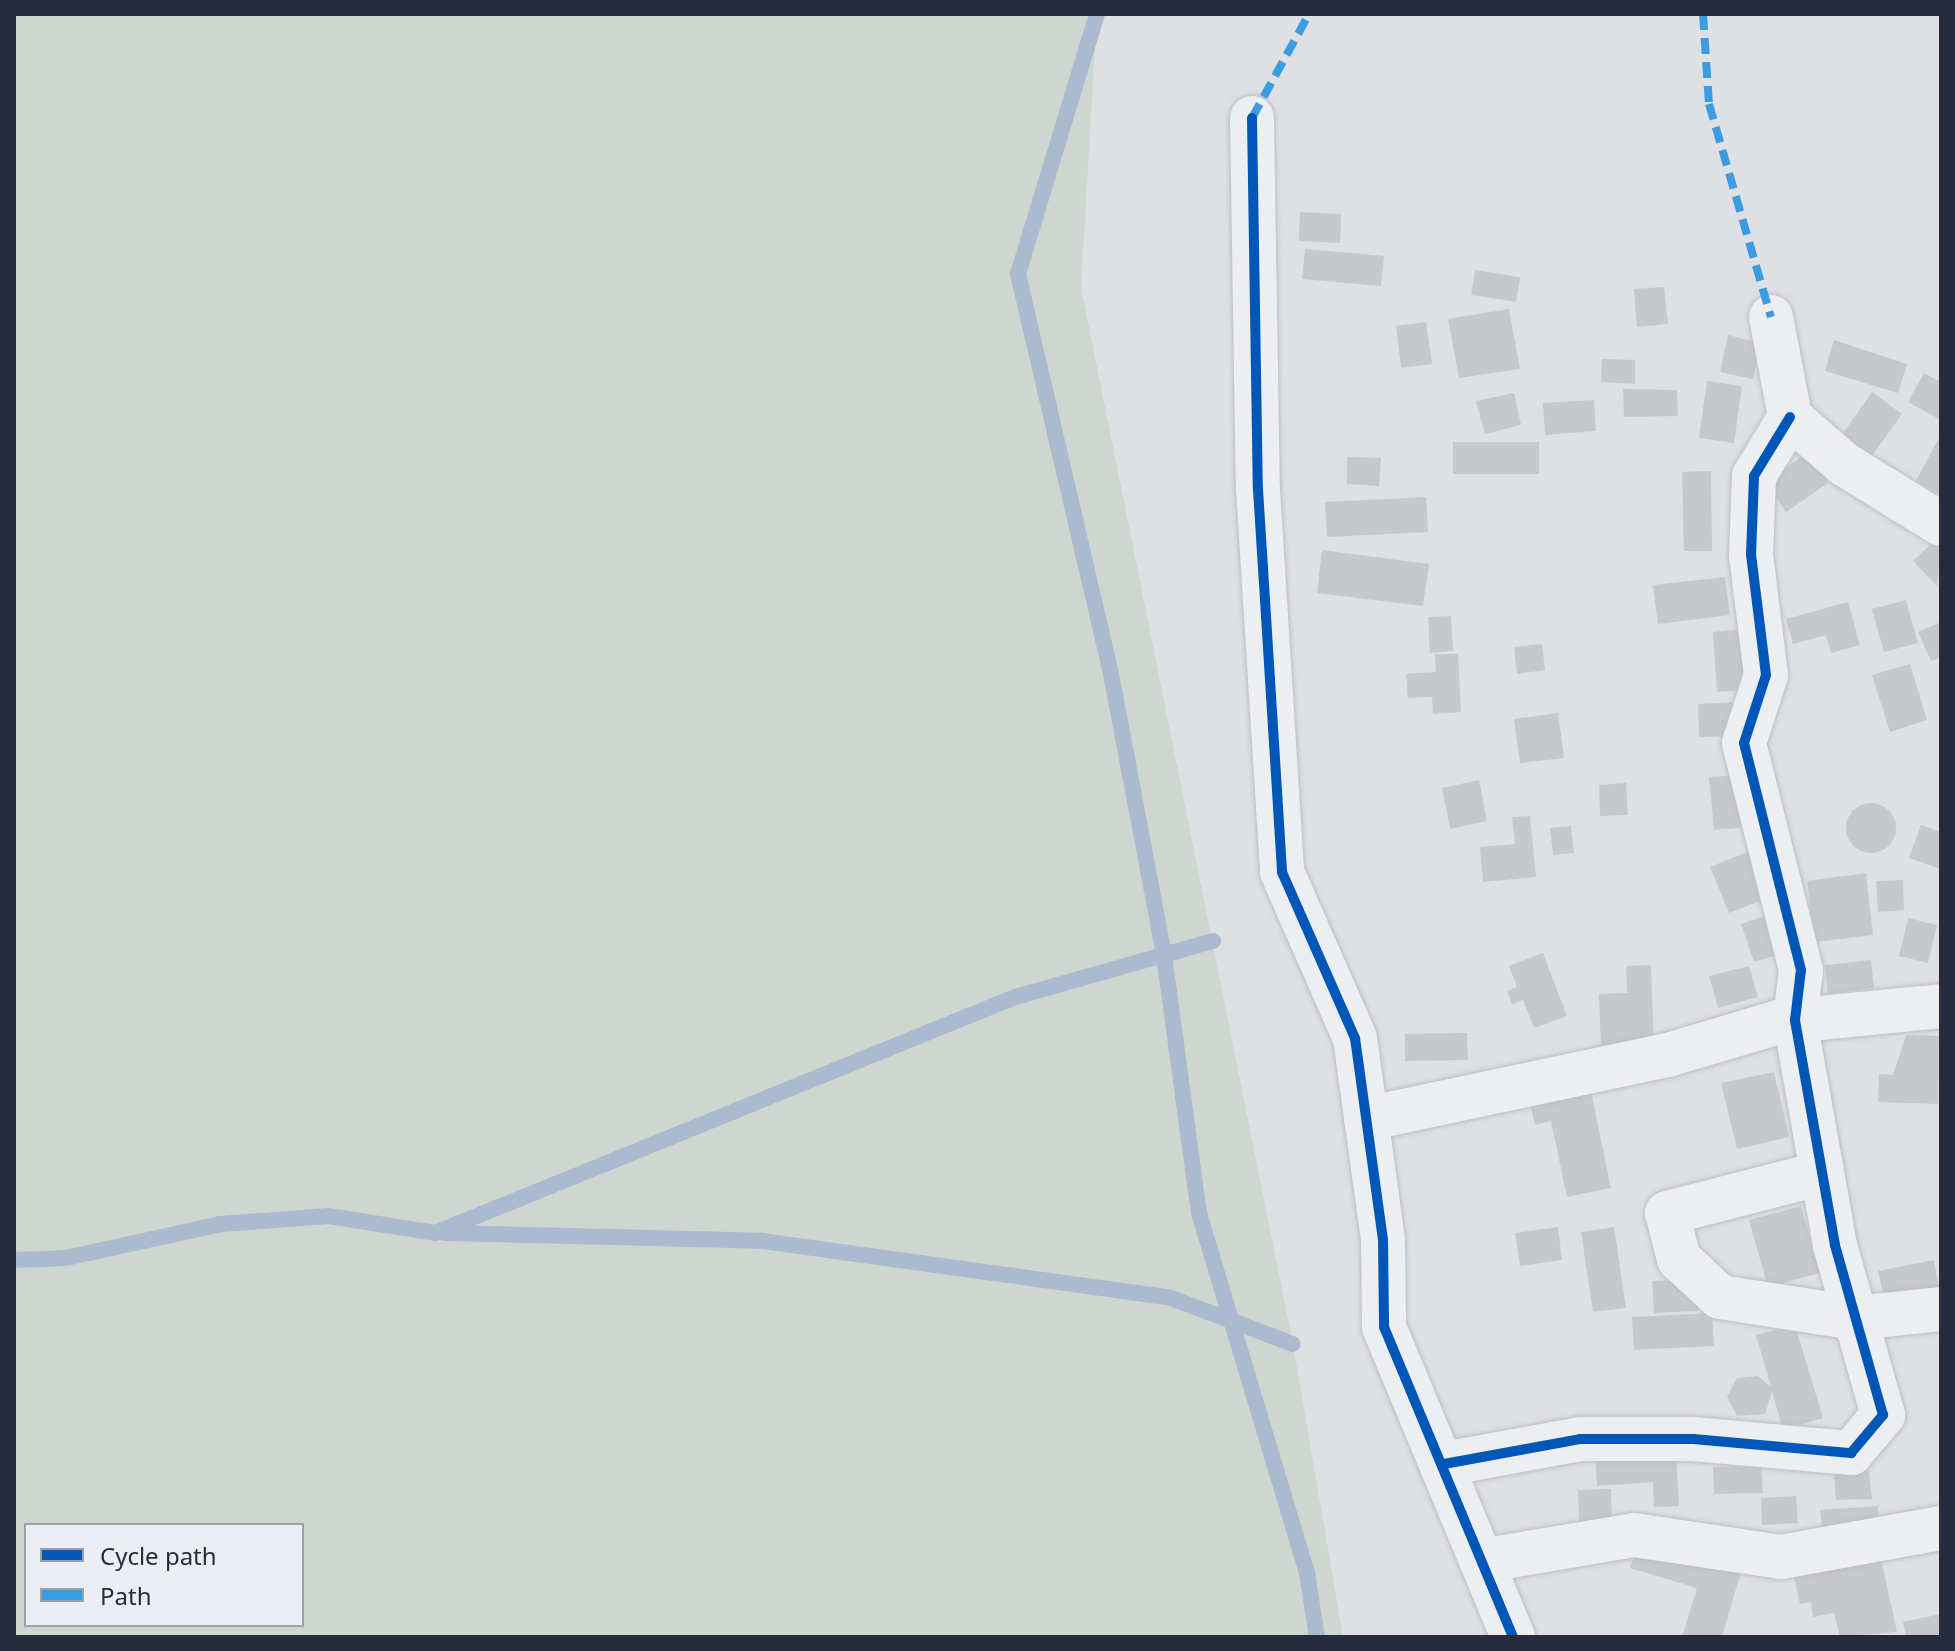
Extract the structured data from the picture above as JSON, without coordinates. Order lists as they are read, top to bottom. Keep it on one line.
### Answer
{"legend":["Cycle path","Path"]}
